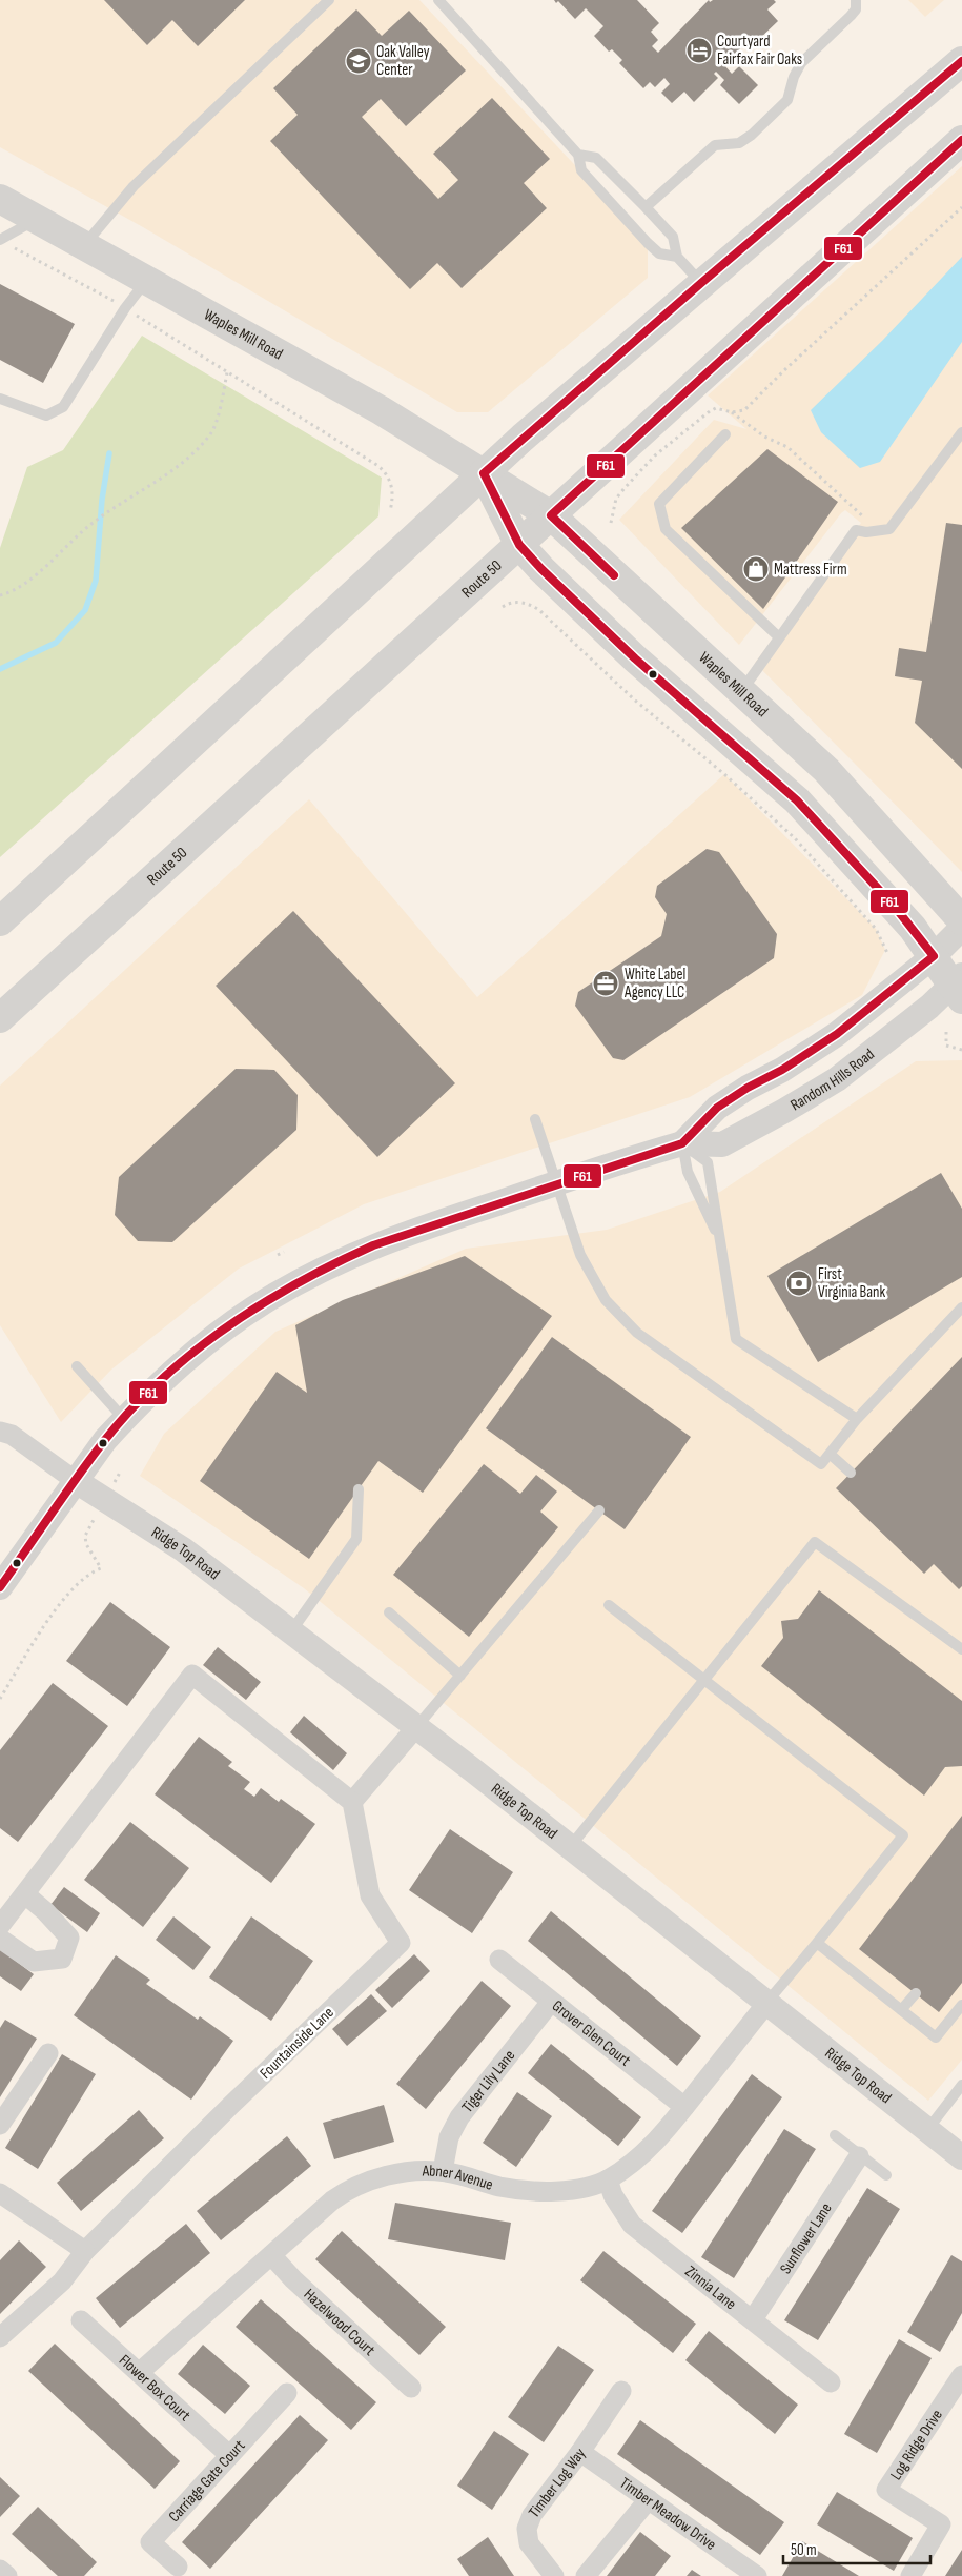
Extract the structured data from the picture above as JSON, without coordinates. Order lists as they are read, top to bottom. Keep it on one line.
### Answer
{"streets":{"main road":["Waples Mill Road","Route 50"],"street":["Random Hills Road","Ridge Top Road","Grover Glen Court","Fountainside Lane","Tiger Lily Lane","Abner Avenue","Sunflower Lane","Zinnia Lane","Hazelwood Court","Flower Box Court","Log Ridge Drive","Carriage Gate Court","Timber Log Way","Timber Meadow Drive"]},"crossings":[["Waples Mill Road","Route 50"],["Random Hills Road","Ridge Top Road"],["Ridge Top Road","Abner Avenue"],["Grover Glen Court","Tiger Lily Lane"],["Grover Glen Court","Abner Avenue"],["Tiger Lily Lane","Abner Avenue"],["Abner Avenue","Zinnia Lane"],["Abner Avenue","Hazelwood Court"],["Abner Avenue","Flower Box Court"],["Sunflower Lane","Zinnia Lane"],["Flower Box Court","Carriage Gate Court"],["Timber Log Way","Timber Meadow Drive"]],"places":{"hotel":["Courtyard Fairfax Fair Oaks"],"school or university":["Oak Valley Center"],"shop":["Mattress Firm"],"office":["White Label Agency LLC"],"bank":["First Virginia Bank"]},"lines":["transit line F61"],"scale_bar":"50 m"}
